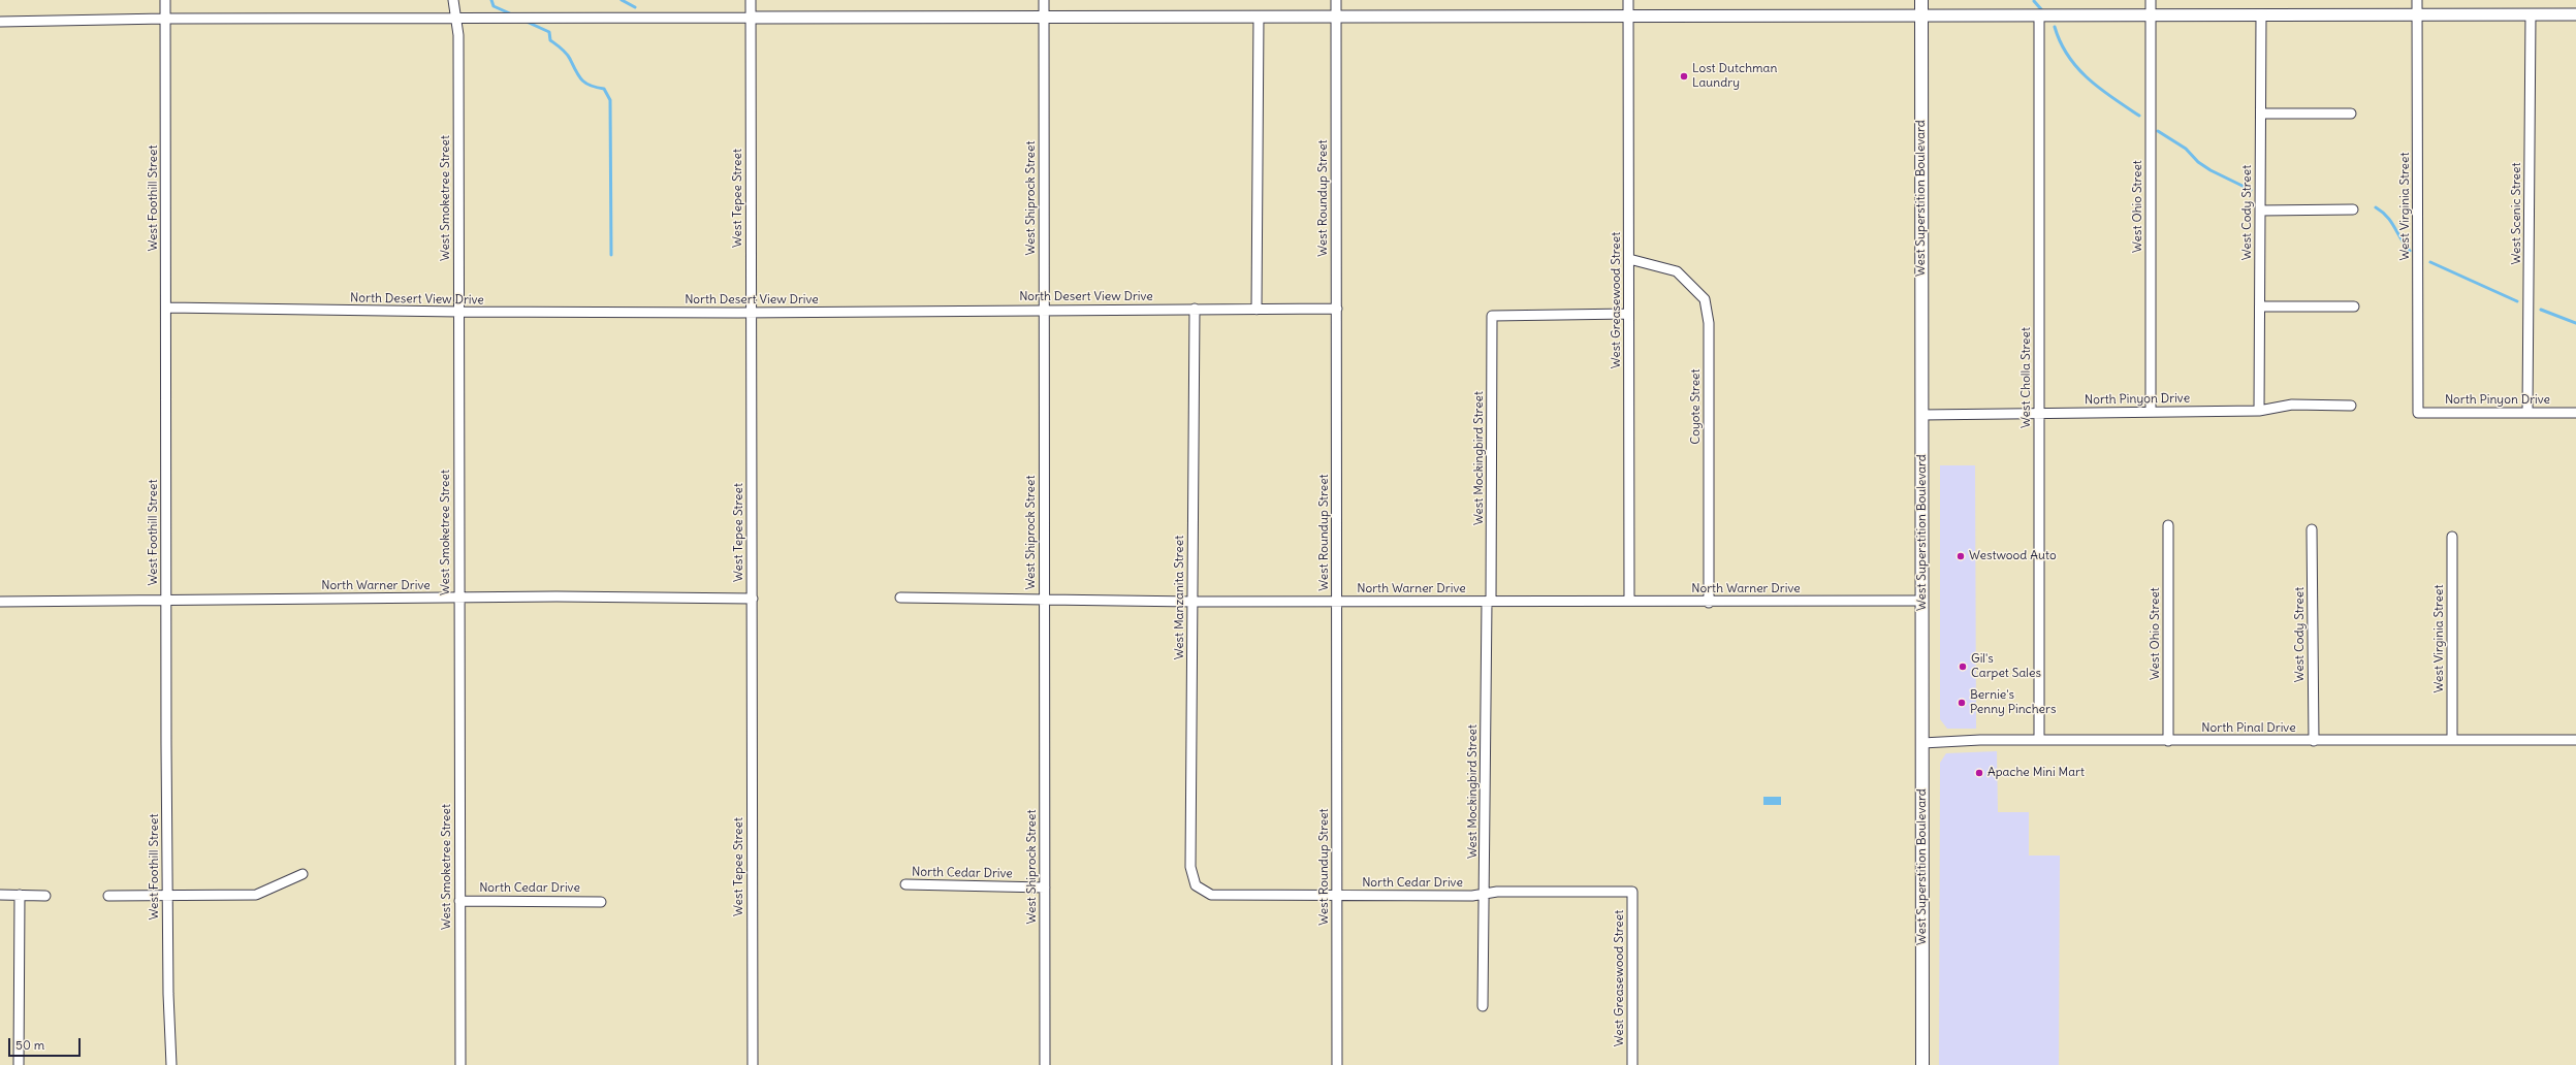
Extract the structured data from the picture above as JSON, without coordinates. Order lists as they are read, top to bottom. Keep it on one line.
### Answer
{"streets":{"main road":["West Superstition Boulevard"],"street":["West Foothill Street","West Smoketree Street","West Tepee Street","West Shiprock Street","West Roundup Street","West Ohio Street","West Virginia Street","West Cody Street","West Scenic Street","North Desert View Drive","West Greasewood Street","West Cholla Street","North Pinyon Drive","Coyote Street","West Mockingbird Street","North Warner Drive","West Manzanita Street","North Pinal Drive","North Cedar Drive"]},"crossings":[["West Foothill Street","North Desert View Drive"],["West Foothill Street","North Warner Drive"],["West Smoketree Street","North Desert View Drive"],["West Smoketree Street","North Warner Drive"],["West Smoketree Street","North Cedar Drive"],["West Tepee Street","North Desert View Drive"],["West Tepee Street","North Warner Drive"],["West Shiprock Street","North Desert View Drive"],["West Shiprock Street","North Warner Drive"],["West Shiprock Street","North Cedar Drive"],["West Roundup Street","North Desert View Drive"],["West Roundup Street","North Warner Drive"],["West Roundup Street","North Cedar Drive"],["West Superstition Boulevard","North Pinyon Drive"],["West Superstition Boulevard","North Warner Drive"],["West Superstition Boulevard","North Pinal Drive"],["West Ohio Street","North Pinyon Drive"],["West Ohio Street","North Pinal Drive"],["West Virginia Street","North Pinyon Drive"],["West Virginia Street","North Pinal Drive"],["West Cody Street","North Pinyon Drive"],["West Cody Street","North Pinal Drive"],["West Scenic Street","North Pinyon Drive"],["North Desert View Drive","West Manzanita Street"],["West Greasewood Street","Coyote Street"],["West Greasewood Street","West Mockingbird Street"],["West Greasewood Street","North Warner Drive"],["West Greasewood Street","North Cedar Drive"],["West Cholla Street","North Pinyon Drive"],["West Cholla Street","North Pinal Drive"],["Coyote Street","North Warner Drive"],["West Mockingbird Street","North Warner Drive"],["West Mockingbird Street","North Cedar Drive"],["North Warner Drive","West Manzanita Street"],["West Manzanita Street","North Cedar Drive"]],"places":["Lost Dutchman Laundry","Westwood Auto","Gil's Carpet Sales","Bernie's Penny Pinchers","Apache Mini Mart"],"scale_bar":"50 m"}
